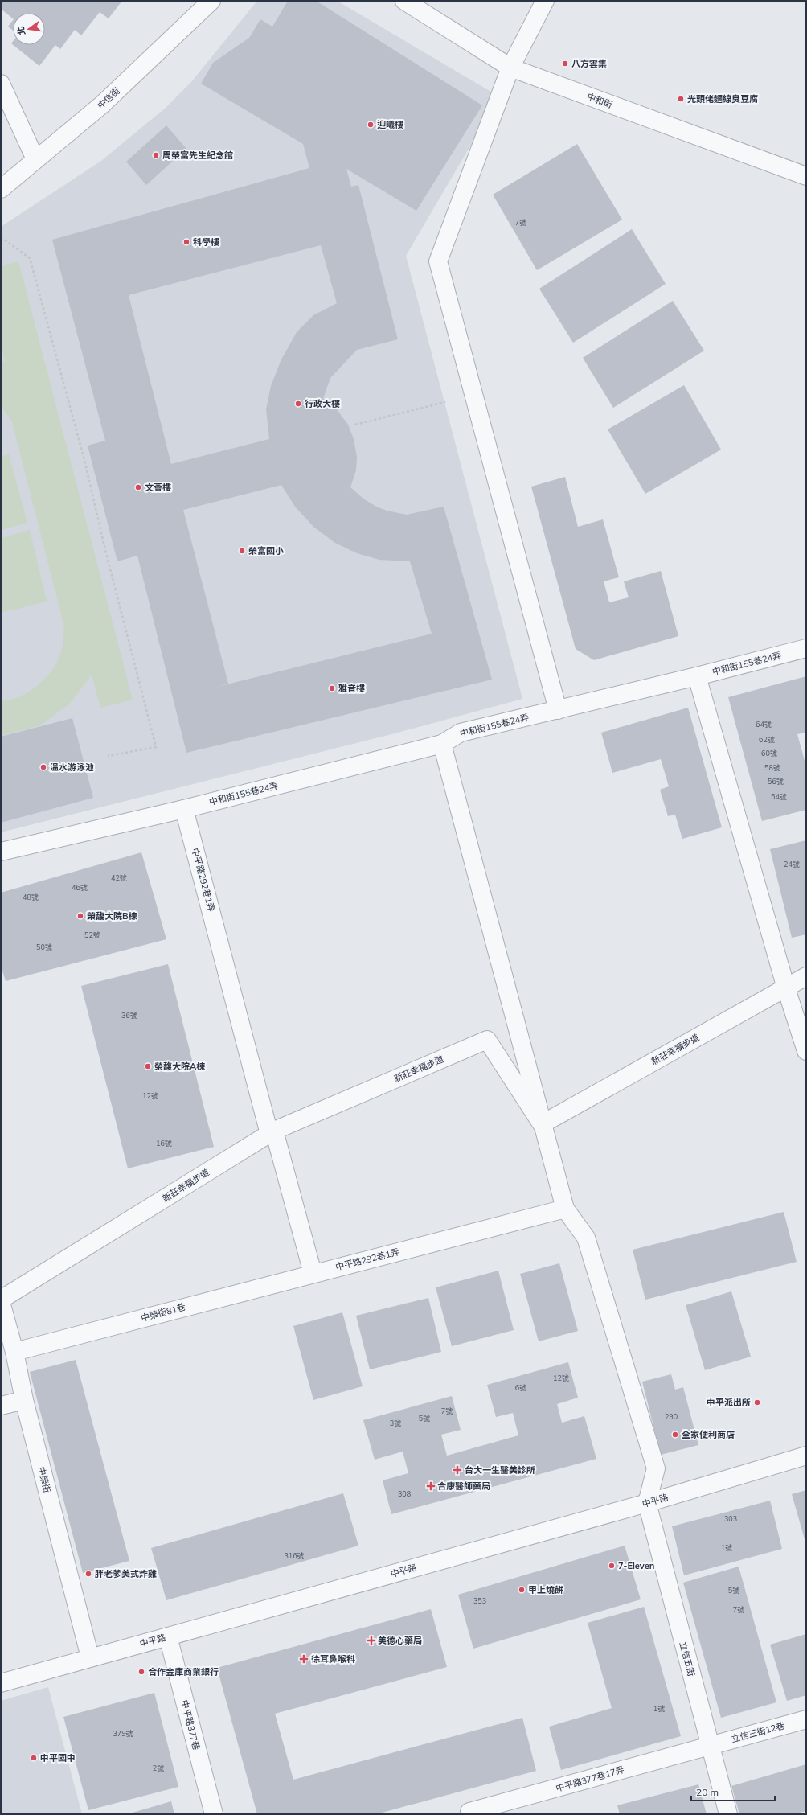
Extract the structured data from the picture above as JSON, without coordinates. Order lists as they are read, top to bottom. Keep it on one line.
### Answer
{"streets":{"street":["中信街","中和街","中和街155巷24弄","中平路292巷1弄","新莊幸福步道","中榮街81巷","中榮街","中平路","立信五街","中平路377巷","立信三街12巷","中平路377巷17弄"]},"crossings":[["中和街155巷24弄","中平路292巷1弄"],["中平路292巷1弄","新莊幸福步道"],["中平路292巷1弄","中榮街81巷"],["中榮街81巷","中榮街"],["中榮街","中平路"],["中平路","立信五街"],["中平路","中平路377巷"],["立信五街","立信三街12巷"],["立信五街","中平路377巷17弄"],["立信三街12巷","中平路377巷17弄"]],"places":{"other":["八方雲集","光頭佬麵線臭豆腐","迎曦樓","周榮富先生紀念館","科學樓","行政大樓","文薈樓","榮富國小","雅音樓","溫水游泳池","榮馥大院B棟","榮馥大院A棟","中平派出所","全家便利商店","7-Eleven","胖老爹美式炸雞","甲上燒餅","合作金庫商業銀行","中平國中"],"health":["台大一生醫美診所","合康醫師藥局","美德心藥局","徐耳鼻喉科"]},"house_numbers":["7號","64號","62號","60號","58號","56號","54號","24號","42號","46號","48號","52號","50號","36號","12號","16號","12號","6號","7號","290","5號","3號","308","303","1號","316號","5號","353","7號","1號","379號","2號"],"scale_bar":"20 m","north":"left"}
